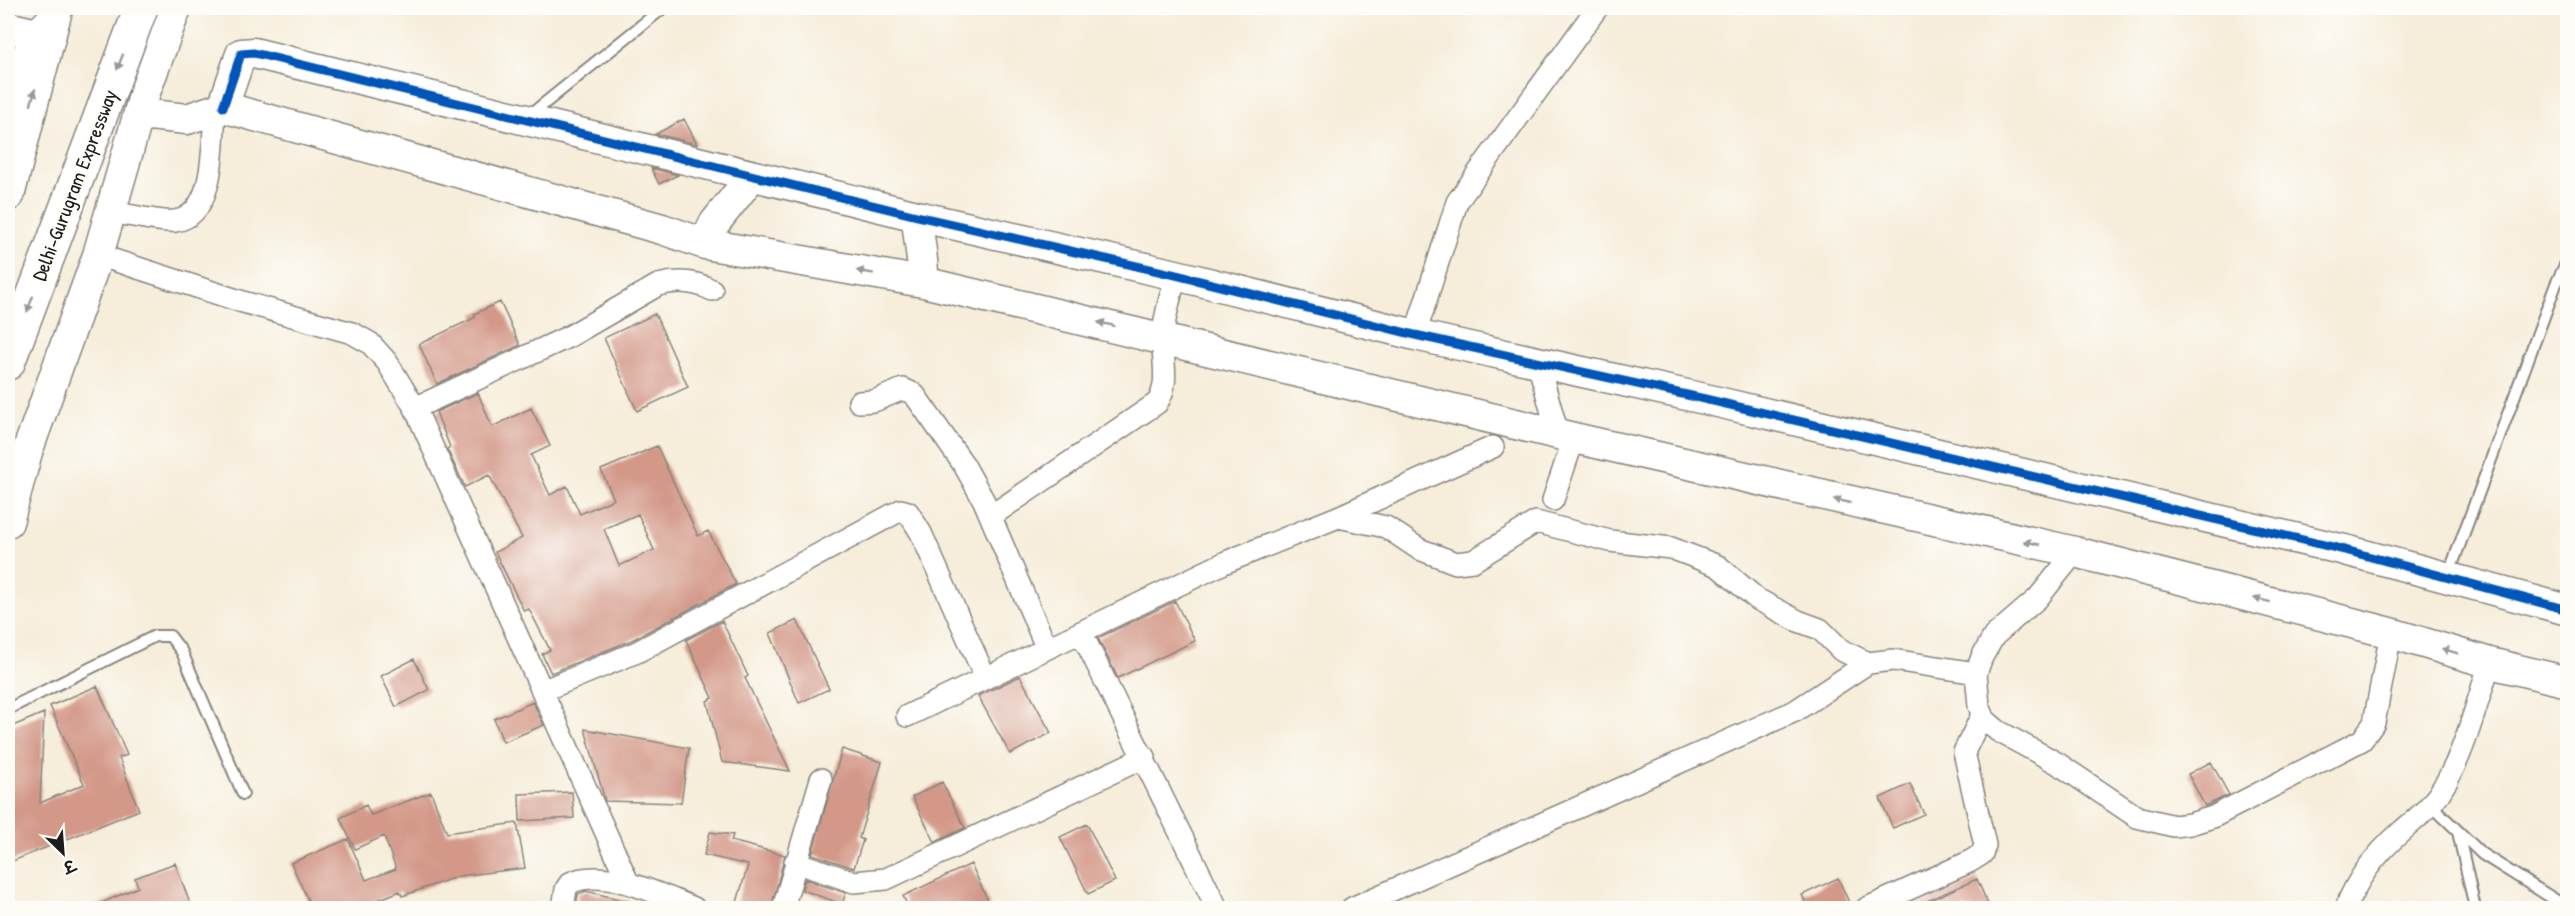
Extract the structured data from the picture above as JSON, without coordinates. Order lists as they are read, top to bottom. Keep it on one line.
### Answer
{"streets":{"highway":["Delhi-Gurugram Expressway"]},"north":"bottom right"}
